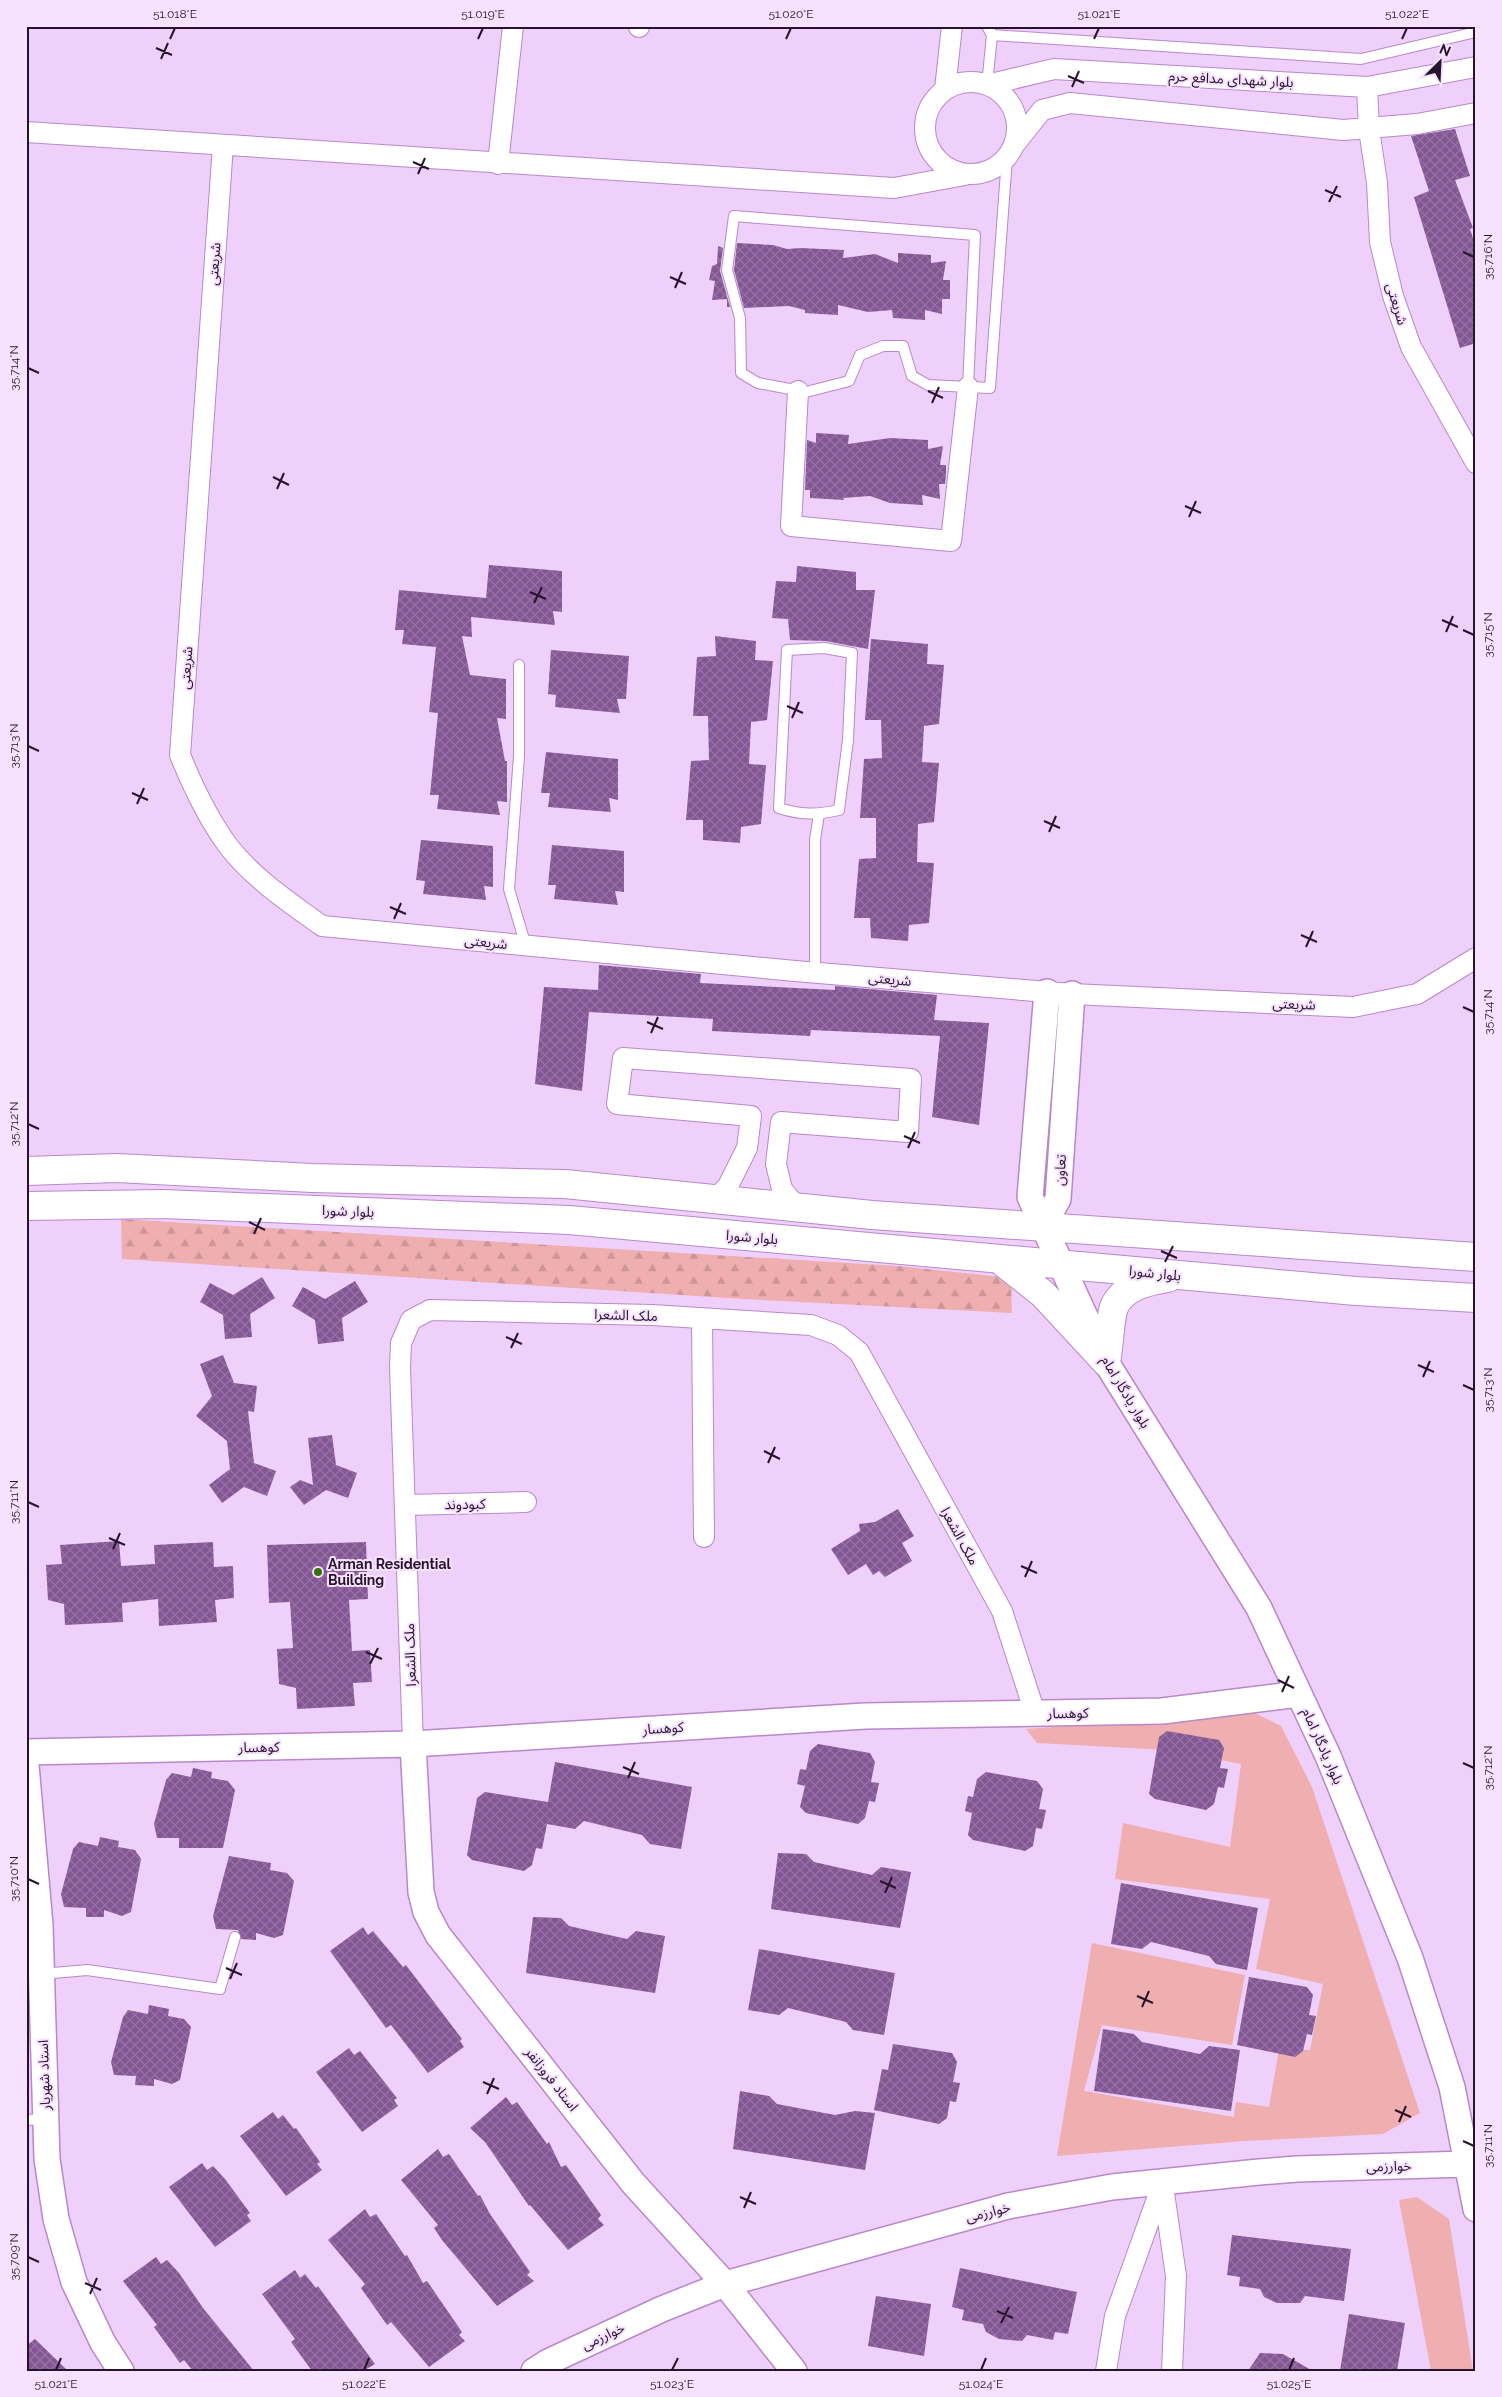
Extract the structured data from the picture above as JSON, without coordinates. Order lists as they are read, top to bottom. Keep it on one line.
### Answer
{"streets":{"main road":["بلوار شورا"],"street":["بلوار شهدای مدافع حرم","شریعتی","تعاون","ملک الشعرا","بلوار یادگار امام","کبودوند","کوهسار","استاد شهریار","استاد فروزانفر","خوارزمی"]},"crossings":[["بلوار شهدای مدافع حرم","شریعتی"],["شریعتی","تعاون"],["تعاون","بلوار یادگار امام"],["بلوار شورا","بلوار یادگار امام"],["ملک الشعرا","کبودوند"],["ملک الشعرا","کوهسار"],["ملک الشعرا","استاد فروزانفر"],["بلوار یادگار امام","کوهسار"],["بلوار یادگار امام","خوارزمی"],["کوهسار","استاد فروزانفر"],["استاد فروزانفر","خوارزمی"]],"places":["Arman Residential Building"],"north":"top right","coordinates":["51.018°E","51.019°E","51.020°E","51.021°E","51.022°E","35.716°N","35.714°N","35.715°N","35.713°N","35.712°N","35.711°N","35.710°N","35.709°N","51.023°E","51.024°E","51.025°E"]}
